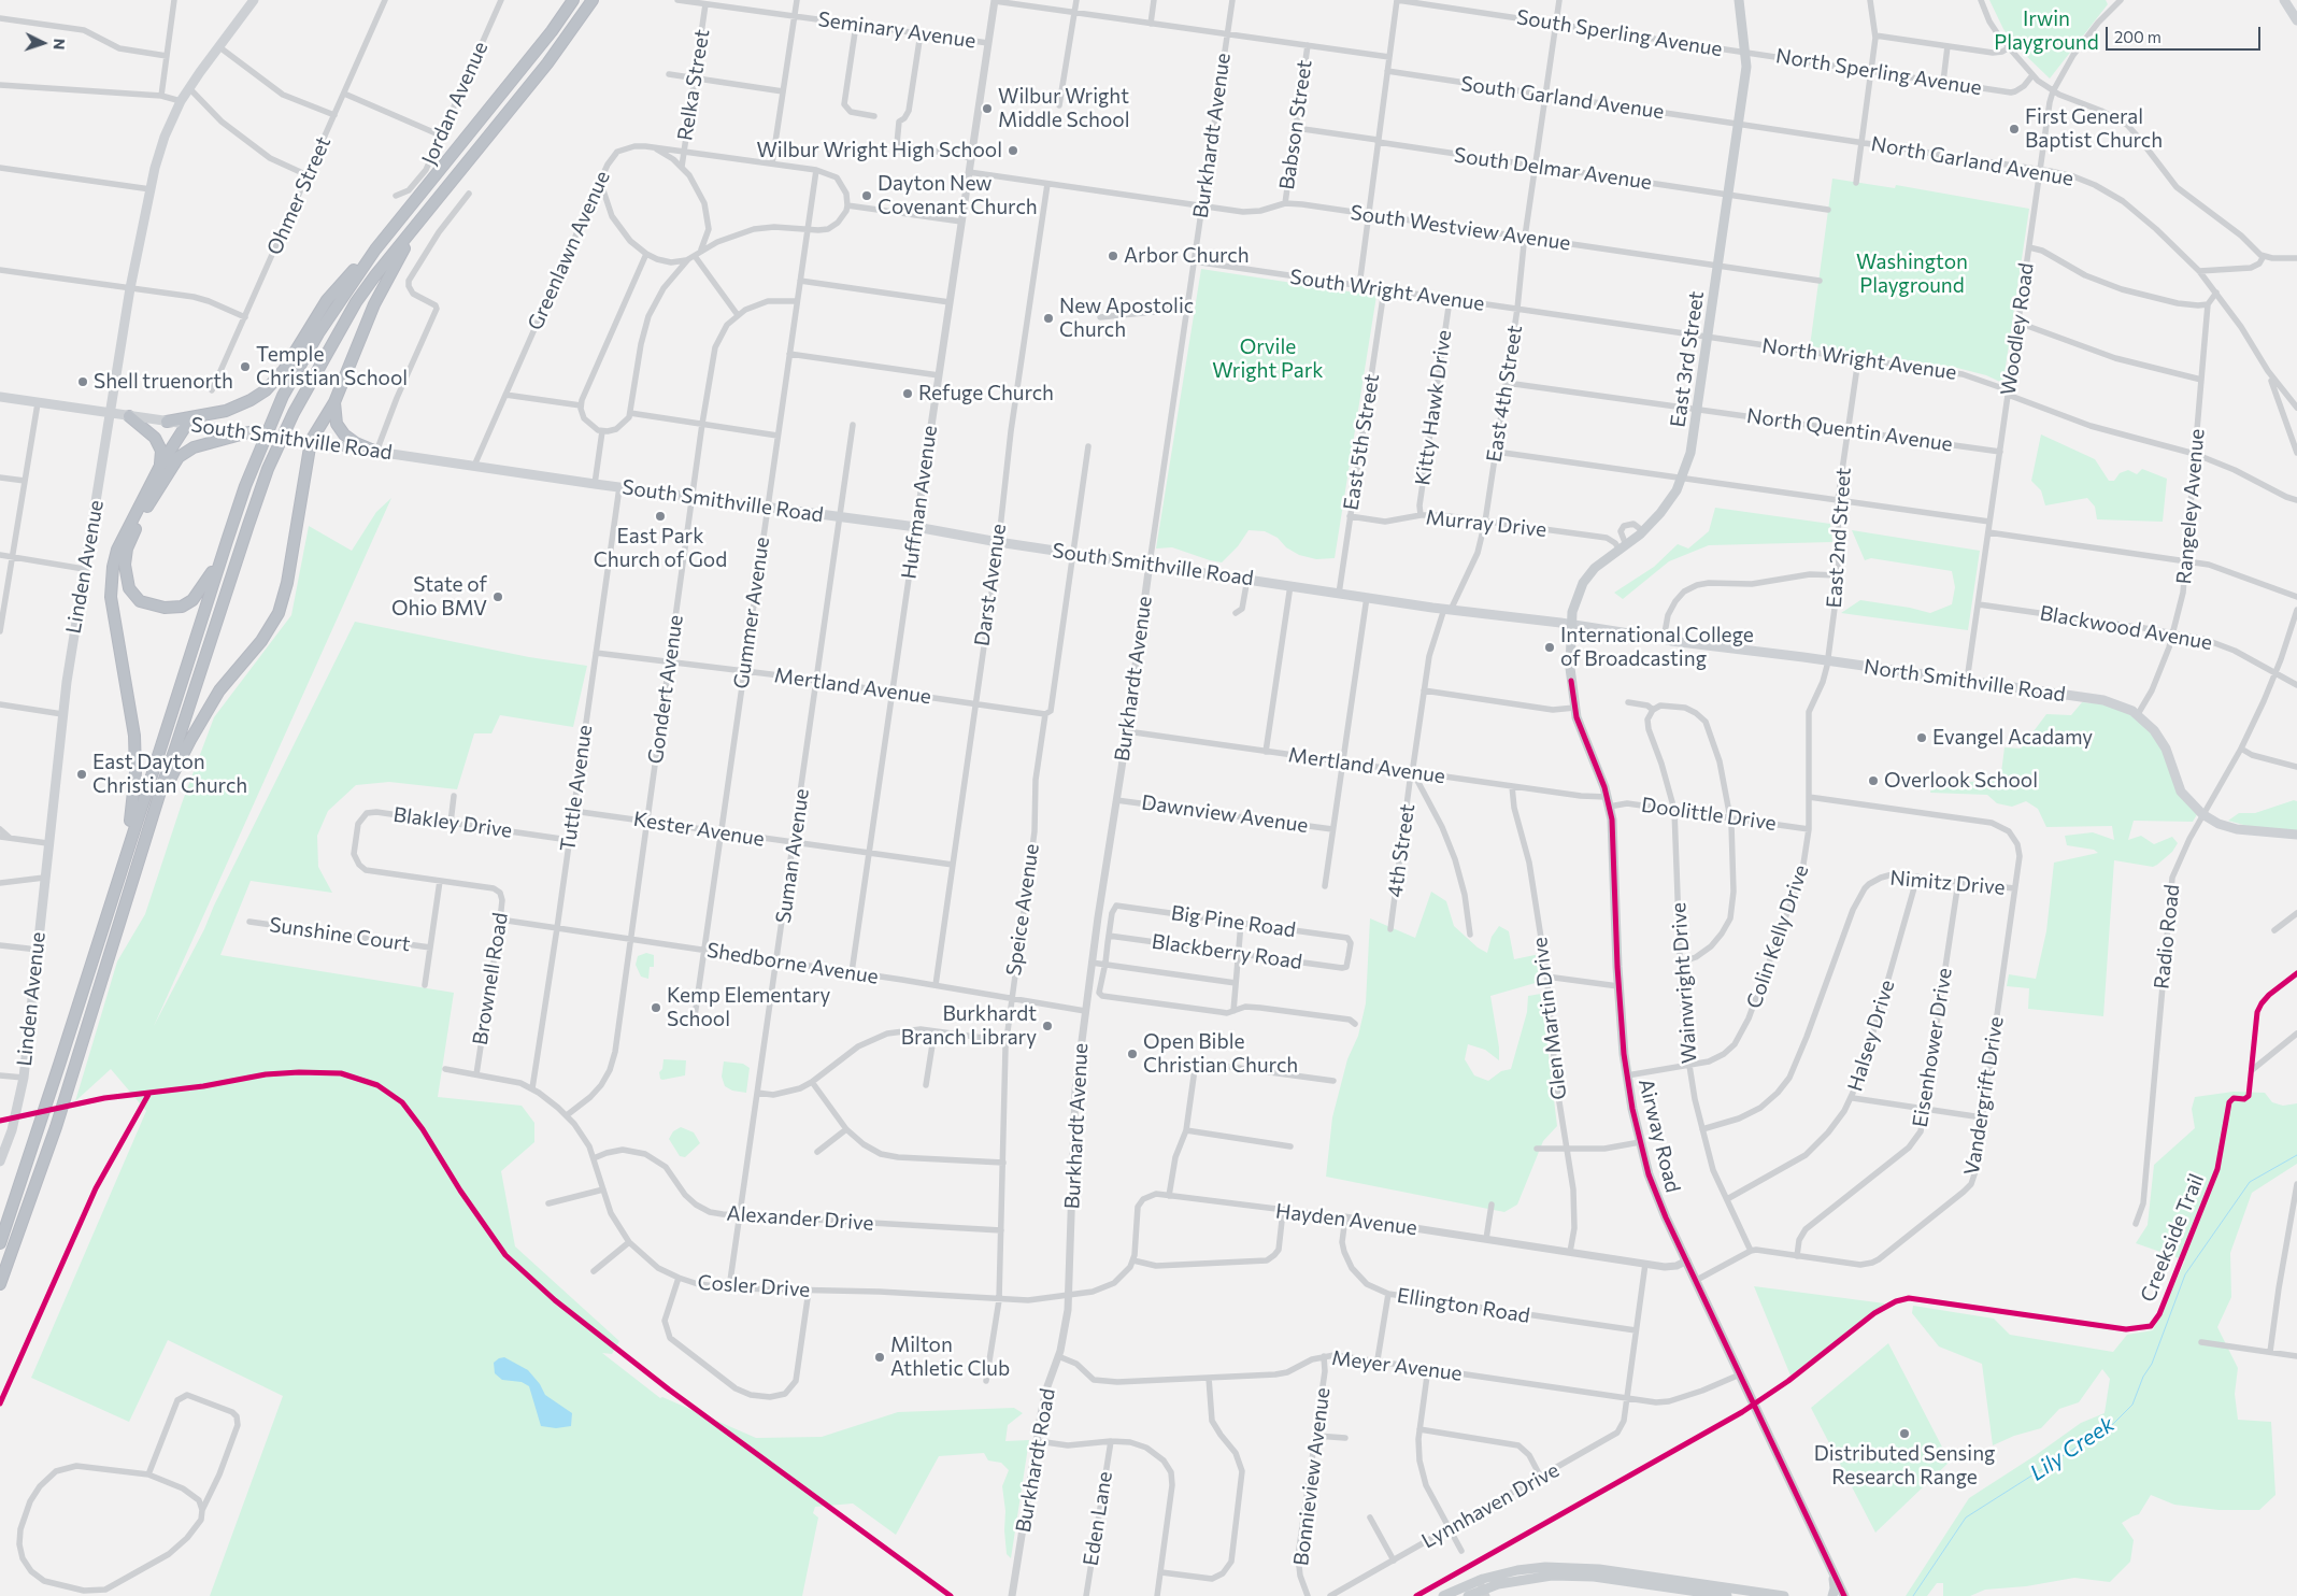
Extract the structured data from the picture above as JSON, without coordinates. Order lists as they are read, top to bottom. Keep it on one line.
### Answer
{"streets":{"main road":["East 3rd Street","South Smithville Road","Linden Avenue","North Smithville Road","Airway Road"],"street":["Seminary Avenue","South Sperling Avenue","North Sperling Avenue","Relka Street","South Garland Avenue","Jordan Avenue","Babson Street","Burkhardt Avenue","North Garland Avenue","South Delmar Avenue","Ohmer Street","South Westview Avenue","Greenlawn Avenue","South Wright Avenue","Woodley Road","North Wright Avenue","East 4th Street","Kitty Hawk Drive","North Quentin Avenue","East 5th Street","Huffman Avenue","Rangeley Avenue","Murray Drive","East 2nd Street","Darst Avenue","Gummer Avenue","Blackwood Avenue","Mertland Avenue","Gondert Avenue","Tuttle Avenue","Dawnview Avenue","Doolittle Drive","Blakley Drive","Kester Avenue","4th Street","Suman Avenue","Nimitz Drive","Speice Avenue","Big Pine Road","Sunshine Court","Colin Kelly Drive","Radio Road","Blackberry Road","Shedborne Avenue","Brownell Road","Wainwright Drive","Glen Martin Drive","Halsey Drive","Eisenhower Drive","Vandergrift Drive","Alexander Drive","Hayden Avenue","Cosler Drive","Ellington Road","Meyer Avenue","Burkhardt Road","Bonnieview Avenue","Lynnhaven Drive","Eden Lane"],"cycle path":["Creekside Trail"]},"crossings":[["Seminary Avenue","Relka Street"],["Seminary Avenue","Huffman Avenue"],["South Sperling Avenue","North Sperling Avenue"],["South Sperling Avenue","East 3rd Street"],["South Sperling Avenue","East 4th Street"],["North Sperling Avenue","East 3rd Street"],["Relka Street","Greenlawn Avenue"],["South Garland Avenue","North Garland Avenue"],["South Garland Avenue","East 3rd Street"],["South Garland Avenue","East 4th Street"],["Babson Street","South Delmar Avenue"],["Babson Street","South Westview Avenue"],["Burkhardt Avenue","South Westview Avenue"],["Burkhardt Avenue","South Wright Avenue"],["Burkhardt Avenue","South Smithville Road"],["Burkhardt Avenue","Mertland Avenue"],["Burkhardt Avenue","Dawnview Avenue"],["Burkhardt Avenue","Shedborne Avenue"],["Burkhardt Avenue","Cosler Drive"],["Burkhardt Avenue","Burkhardt Road"],["North Garland Avenue","Woodley Road"],["North Garland Avenue","East 3rd Street"],["South Delmar Avenue","East 3rd Street"],["South Delmar Avenue","East 4th Street"],["South Westview Avenue","East 3rd Street"],["South Westview Avenue","East 4th Street"],["Greenlawn Avenue","South Smithville Road"],["Greenlawn Avenue","Gummer Avenue"],["South Wright Avenue","East 3rd Street"],["South Wright Avenue","North Wright Avenue"],["South Wright Avenue","East 4th Street"],["South Wright Avenue","Kitty Hawk Drive"],["South Wright Avenue","East 5th Street"],["Woodley Road","North Wright Avenue"],["Woodley Road","North Quentin Avenue"],["Woodley Road","Blackwood Avenue"],["Woodley Road","North Smithville Road"],["East 3rd Street","North Wright Avenue"],["East 3rd Street","North Quentin Avenue"],["East 3rd Street","South Smithville Road"],["East 3rd Street","Murray Drive"],["East 3rd Street","North Smithville Road"],["East 3rd Street","Airway Road"],["North Wright Avenue","Rangeley Avenue"],["North Wright Avenue","East 2nd Street"],["East 4th Street","North Quentin Avenue"],["East 4th Street","South Smithville Road"],["East 4th Street","Murray Drive"],["East 4th Street","Mertland Avenue"],["East 4th Street","4th Street"],["Kitty Hawk Drive","Murray Drive"],["North Quentin Avenue","East 2nd Street"],["South Smithville Road","East 5th Street"],["South Smithville Road","Huffman Avenue"],["South Smithville Road","Linden Avenue"],["South Smithville Road","Darst Avenue"],["South Smithville Road","Gummer Avenue"],["South Smithville Road","North Smithville Road"],["South Smithville Road","Gondert Avenue"],["South Smithville Road","Tuttle Avenue"],["South Smithville Road","Suman Avenue"],["South Smithville Road","Speice Avenue"],["East 5th Street","Murray Drive"],["Huffman Avenue","Mertland Avenue"],["Huffman Avenue","Kester Avenue"],["Huffman Avenue","Shedborne Avenue"],["Rangeley Avenue","Blackwood Avenue"],["Rangeley Avenue","North Smithville Road"],["East 2nd Street","North Smithville Road"],["East 2nd Street","Colin Kelly Drive"],["Darst Avenue","Mertland Avenue"],["Darst Avenue","Kester Avenue"],["Darst Avenue","Shedborne Avenue"],["Gummer Avenue","Mertland Avenue"],["Gummer Avenue","Gondert Avenue"],["Gummer Avenue","Kester Avenue"],["Gummer Avenue","Shedborne Avenue"],["Blackwood Avenue","Radio Road"],["North Smithville Road","Radio Road"],["Mertland Avenue","Gondert Avenue"],["Mertland Avenue","Tuttle Avenue"],["Mertland Avenue","Doolittle Drive"],["Mertland Avenue","4th Street"],["Mertland Avenue","Suman Avenue"],["Mertland Avenue","Speice Avenue"],["Mertland Avenue","Glen Martin Drive"],["Mertland Avenue","Airway Road"],["Gondert Avenue","Kester Avenue"],["Gondert Avenue","Shedborne Avenue"],["Gondert Avenue","Cosler Drive"],["Tuttle Avenue","Blakley Drive"],["Tuttle Avenue","Kester Avenue"],["Tuttle Avenue","Shedborne Avenue"],["Tuttle Avenue","Cosler Drive"],["Doolittle Drive","Colin Kelly Drive"],["Doolittle Drive","Wainwright Drive"],["Doolittle Drive","Airway Road"],["Blakley Drive","Brownell Road"],["Kester Avenue","Suman Avenue"],["Suman Avenue","Shedborne Avenue"],["Suman Avenue","Alexander Drive"],["Suman Avenue","Cosler Drive"],["Nimitz Drive","Colin Kelly Drive"],["Nimitz Drive","Wainwright Drive"],["Nimitz Drive","Halsey Drive"],["Nimitz Drive","Eisenhower Drive"],["Nimitz Drive","Vandergrift Drive"],["Speice Avenue","Shedborne Avenue"],["Speice Avenue","Alexander Drive"],["Speice Avenue","Cosler Drive"],["Big Pine Road","Blackberry Road"],["Colin Kelly Drive","Wainwright Drive"],["Colin Kelly Drive","Airway Road"],["Shedborne Avenue","Brownell Road"],["Brownell Road","Cosler Drive"],["Wainwright Drive","Halsey Drive"],["Wainwright Drive","Vandergrift Drive"],["Glen Martin Drive","Hayden Avenue"],["Eisenhower Drive","Vandergrift Drive"],["Airway Road","Hayden Avenue"],["Airway Road","Meyer Avenue"],["Alexander Drive","Cosler Drive"],["Hayden Avenue","Ellington Road"],["Hayden Avenue","Lynnhaven Drive"],["Cosler Drive","Burkhardt Road"],["Ellington Road","Lynnhaven Drive"],["Meyer Avenue","Burkhardt Road"],["Meyer Avenue","Bonnieview Avenue"],["Meyer Avenue","Lynnhaven Drive"]],"water":["Lily Creek"],"parks":["Irwin Playground","Washington Playground","Orvile Wright Park"],"places":["Wilbur Wright Middle School","First General Baptist Church","Wilbur Wright High School","Dayton New Covenant Church","Arbor Church","New Apostolic Church","Temple Christian School","Shell truenorth","Refuge Church","East Park Church of God","State of Ohio BMV","International College of Broadcasting","Evangel Acadamy","East Dayton Christian Church","Overlook School","Kemp Elementary School","Burkhardt Branch Library","Open Bible Christian Church","Milton Athletic Club","Distributed Sensing Research Range"],"scale_bar":"200 m","north":"right"}
